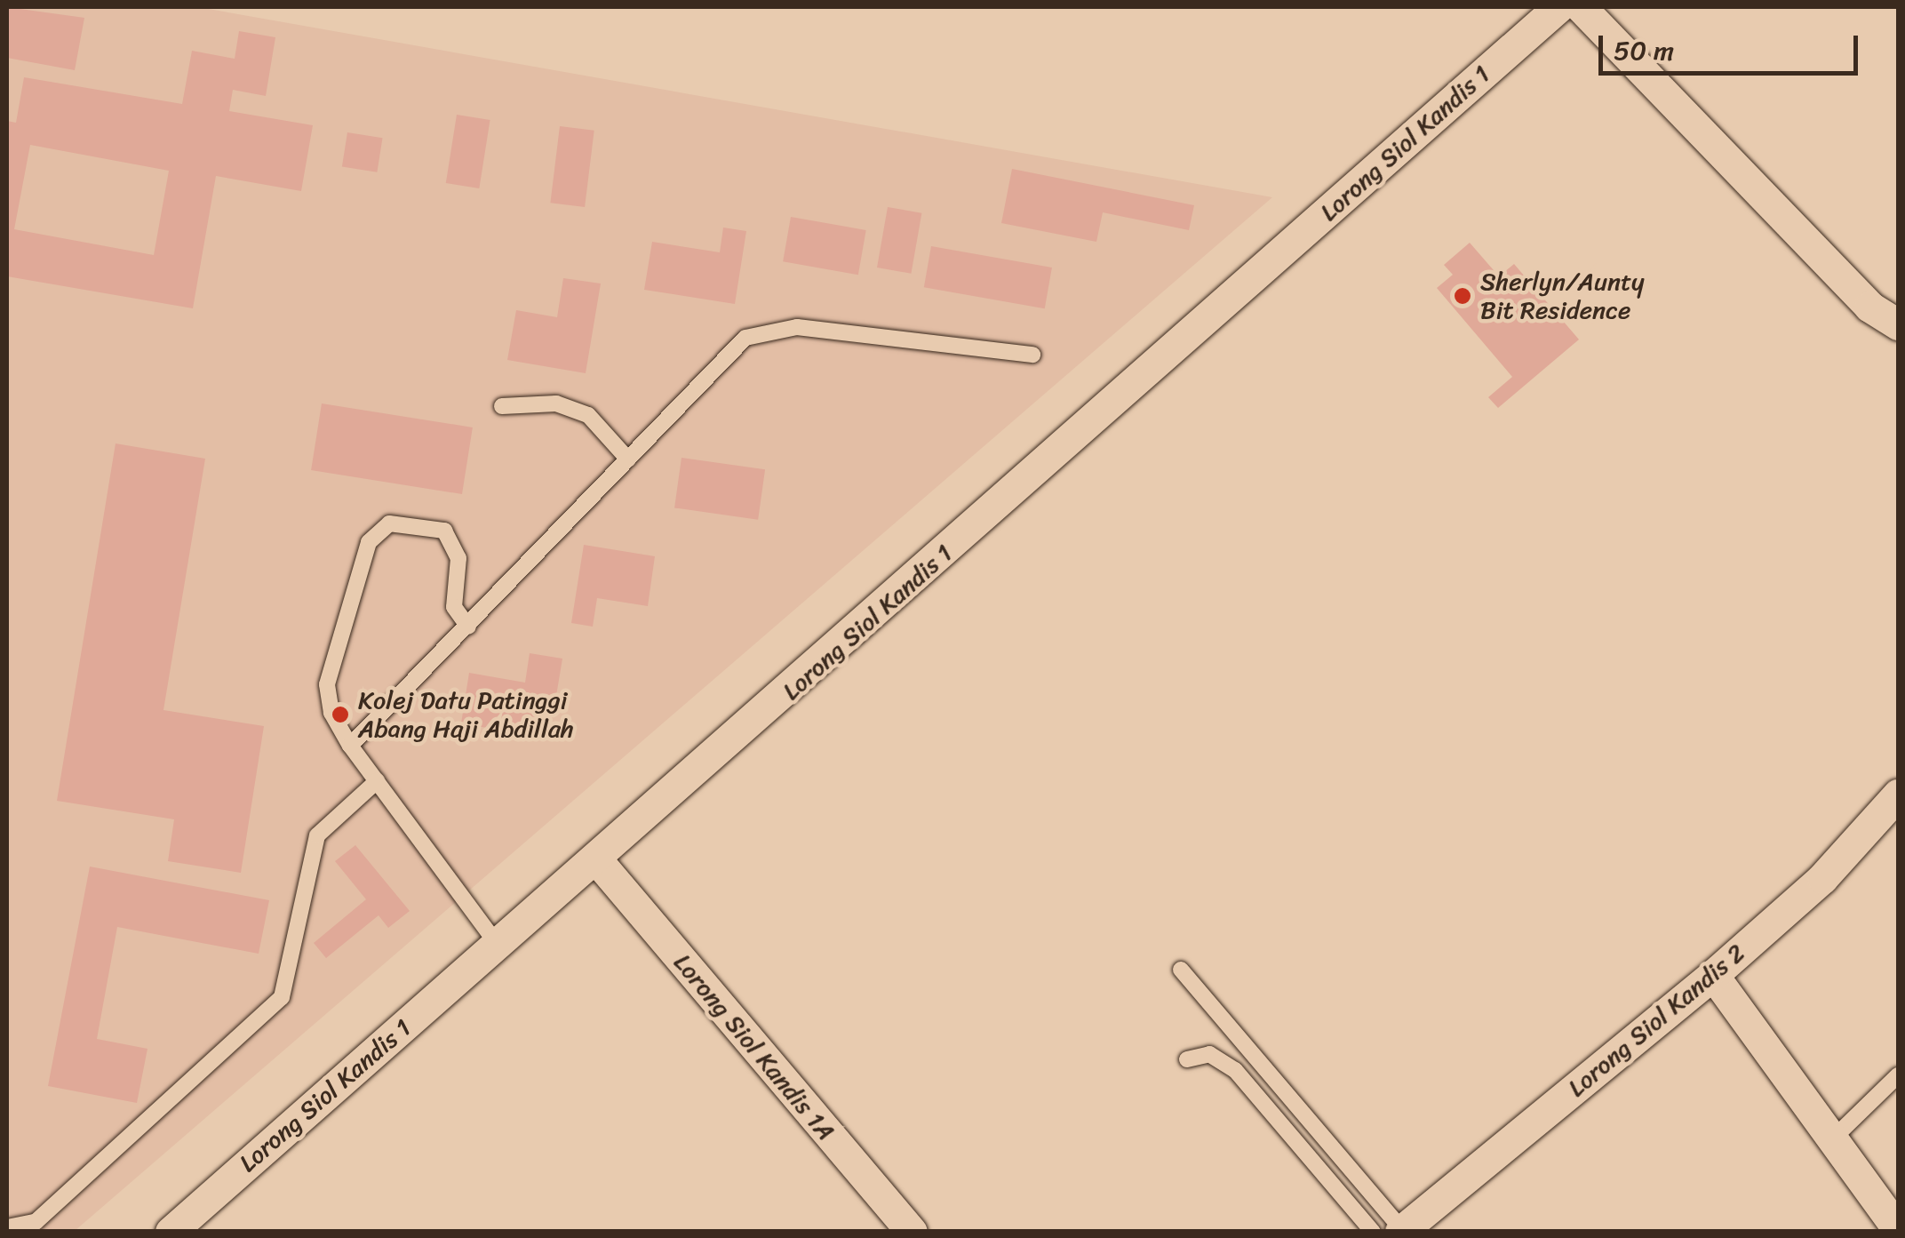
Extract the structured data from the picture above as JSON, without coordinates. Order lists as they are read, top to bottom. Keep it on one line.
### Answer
{"streets":{"street":["Lorong Siol Kandis 1","Lorong Siol Kandis 2","Lorong Siol Kandis 1A"]},"crossings":[["Lorong Siol Kandis 1","Lorong Siol Kandis 1A"]],"places":["Sherlyn/Aunty Bit Residence","Kolej Datu Patinggi Abang Haji Abdillah"],"scale_bar":"50 m"}
